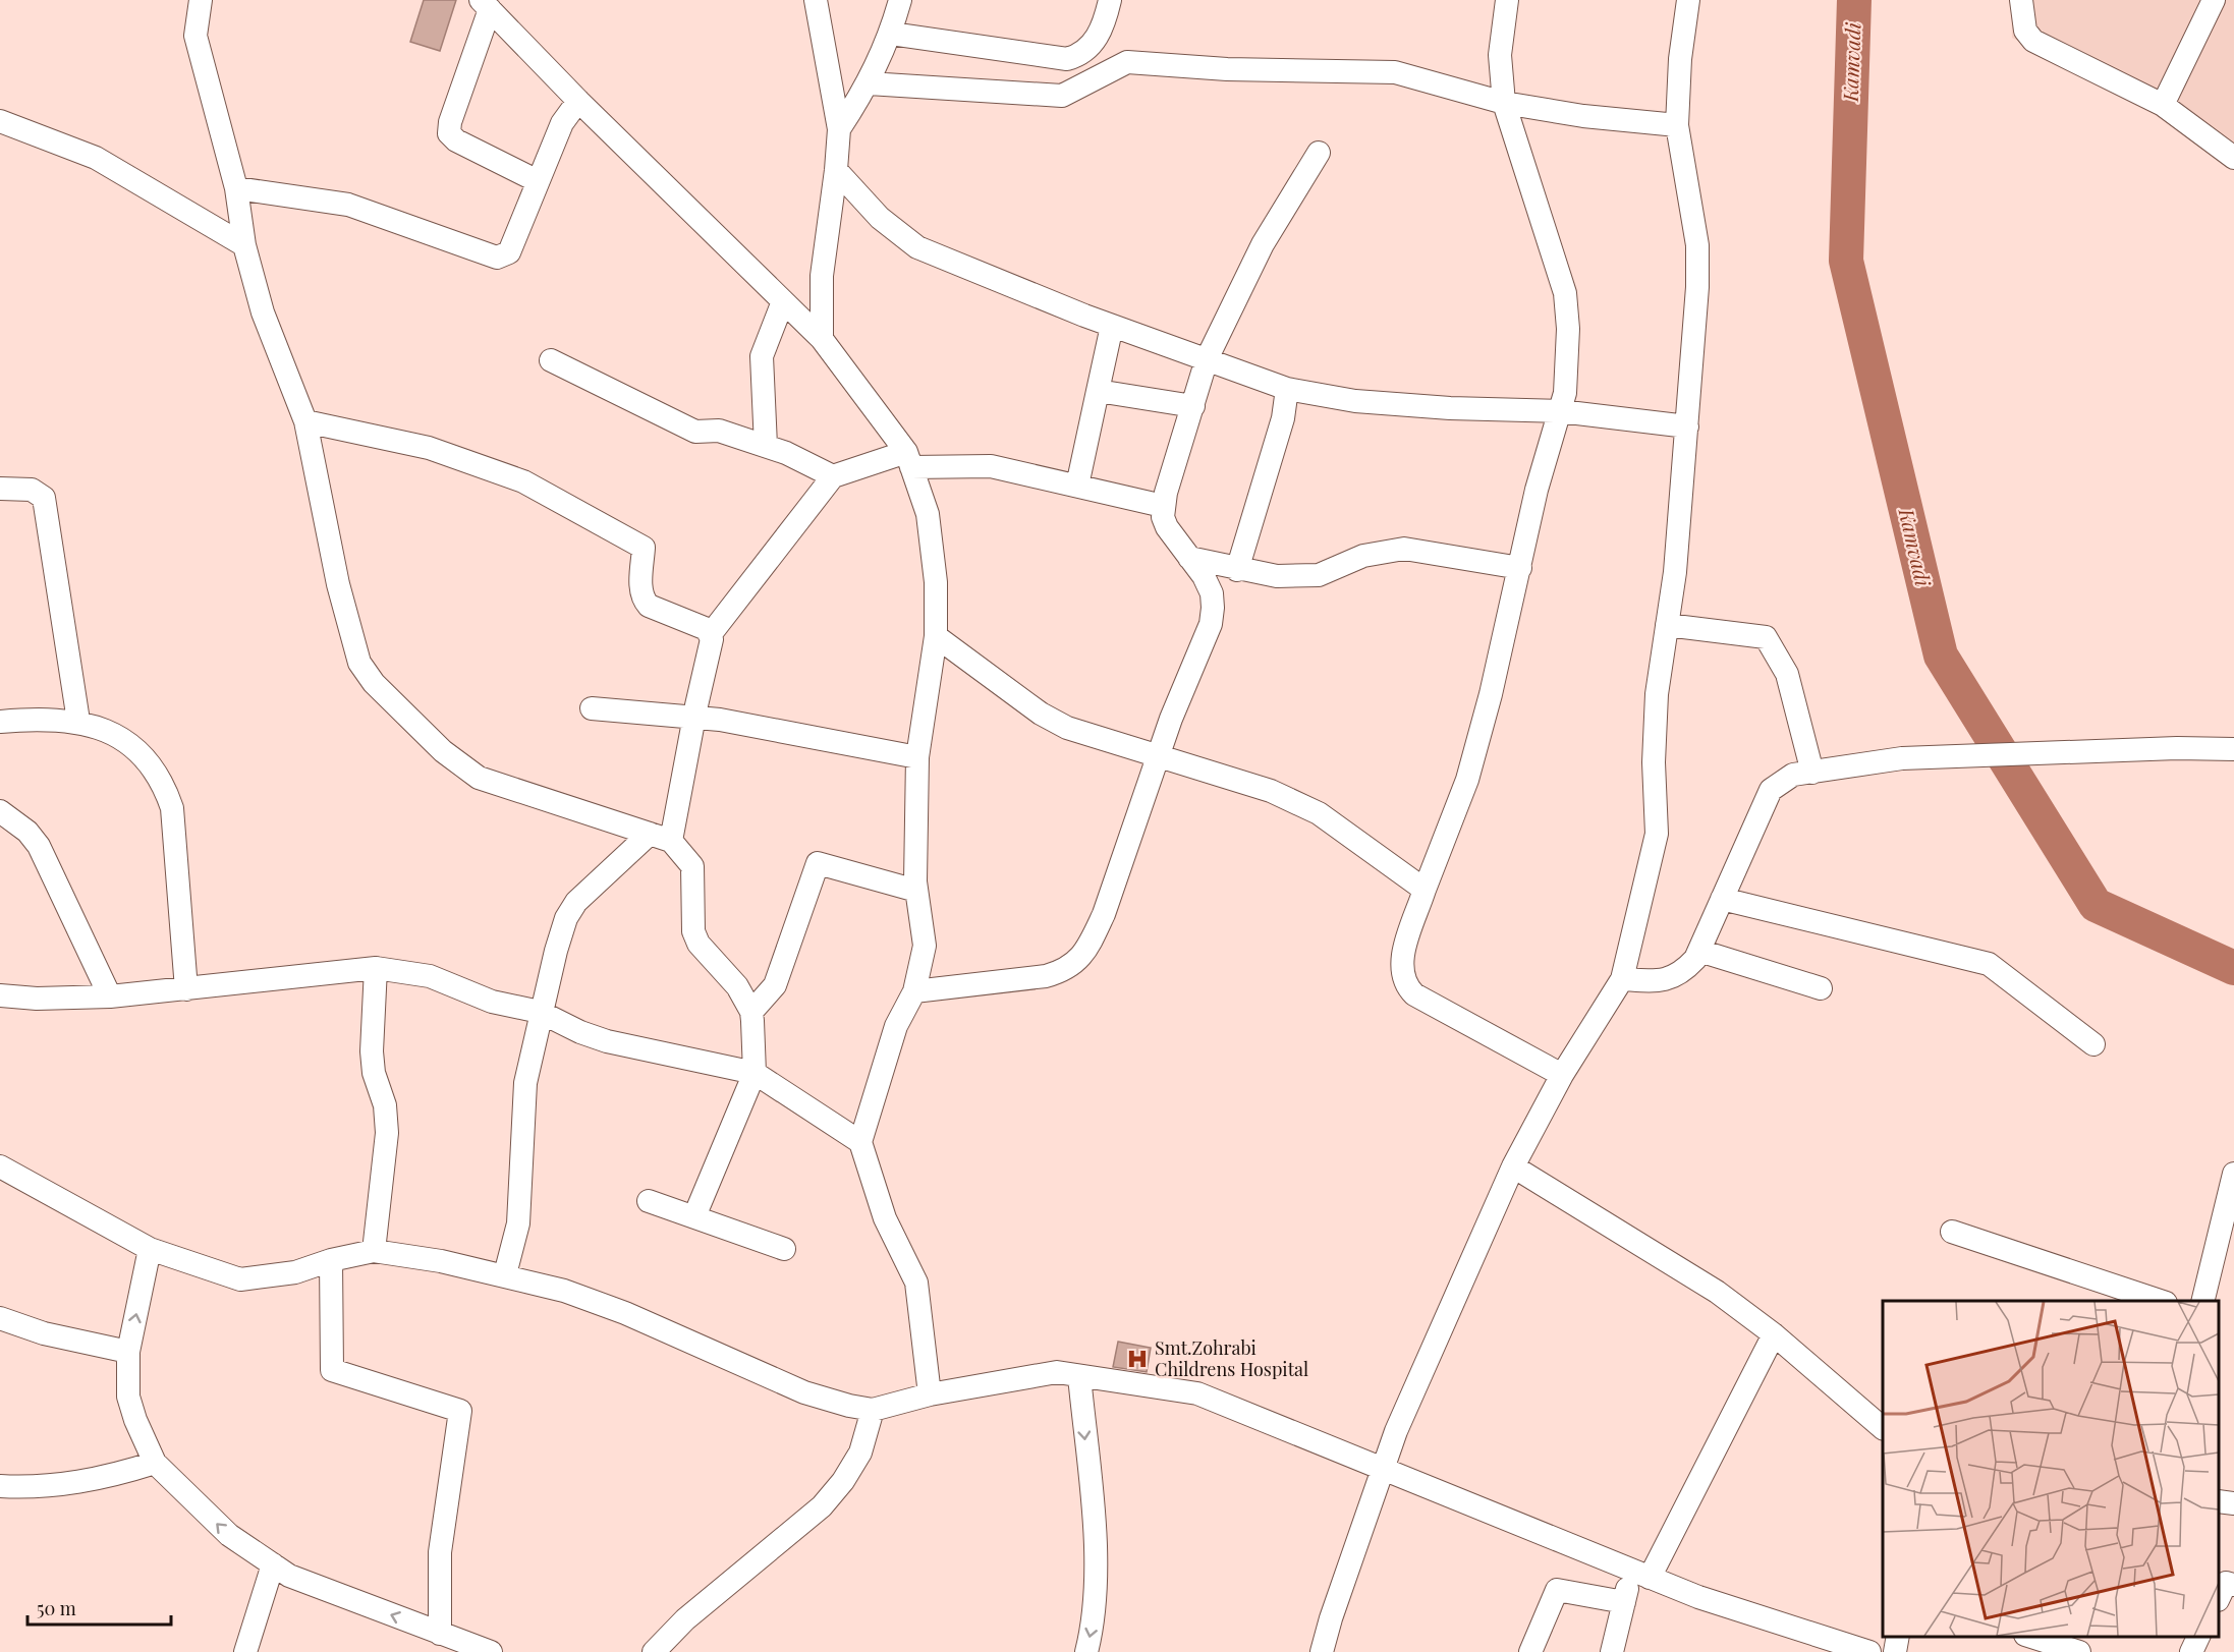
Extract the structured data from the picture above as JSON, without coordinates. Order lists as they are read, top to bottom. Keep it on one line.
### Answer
{"water":["Kamvadi"],"places":{"hospital":["Smt.Zohrabi Childrens Hospital"]},"scale_bar":"50 m"}
